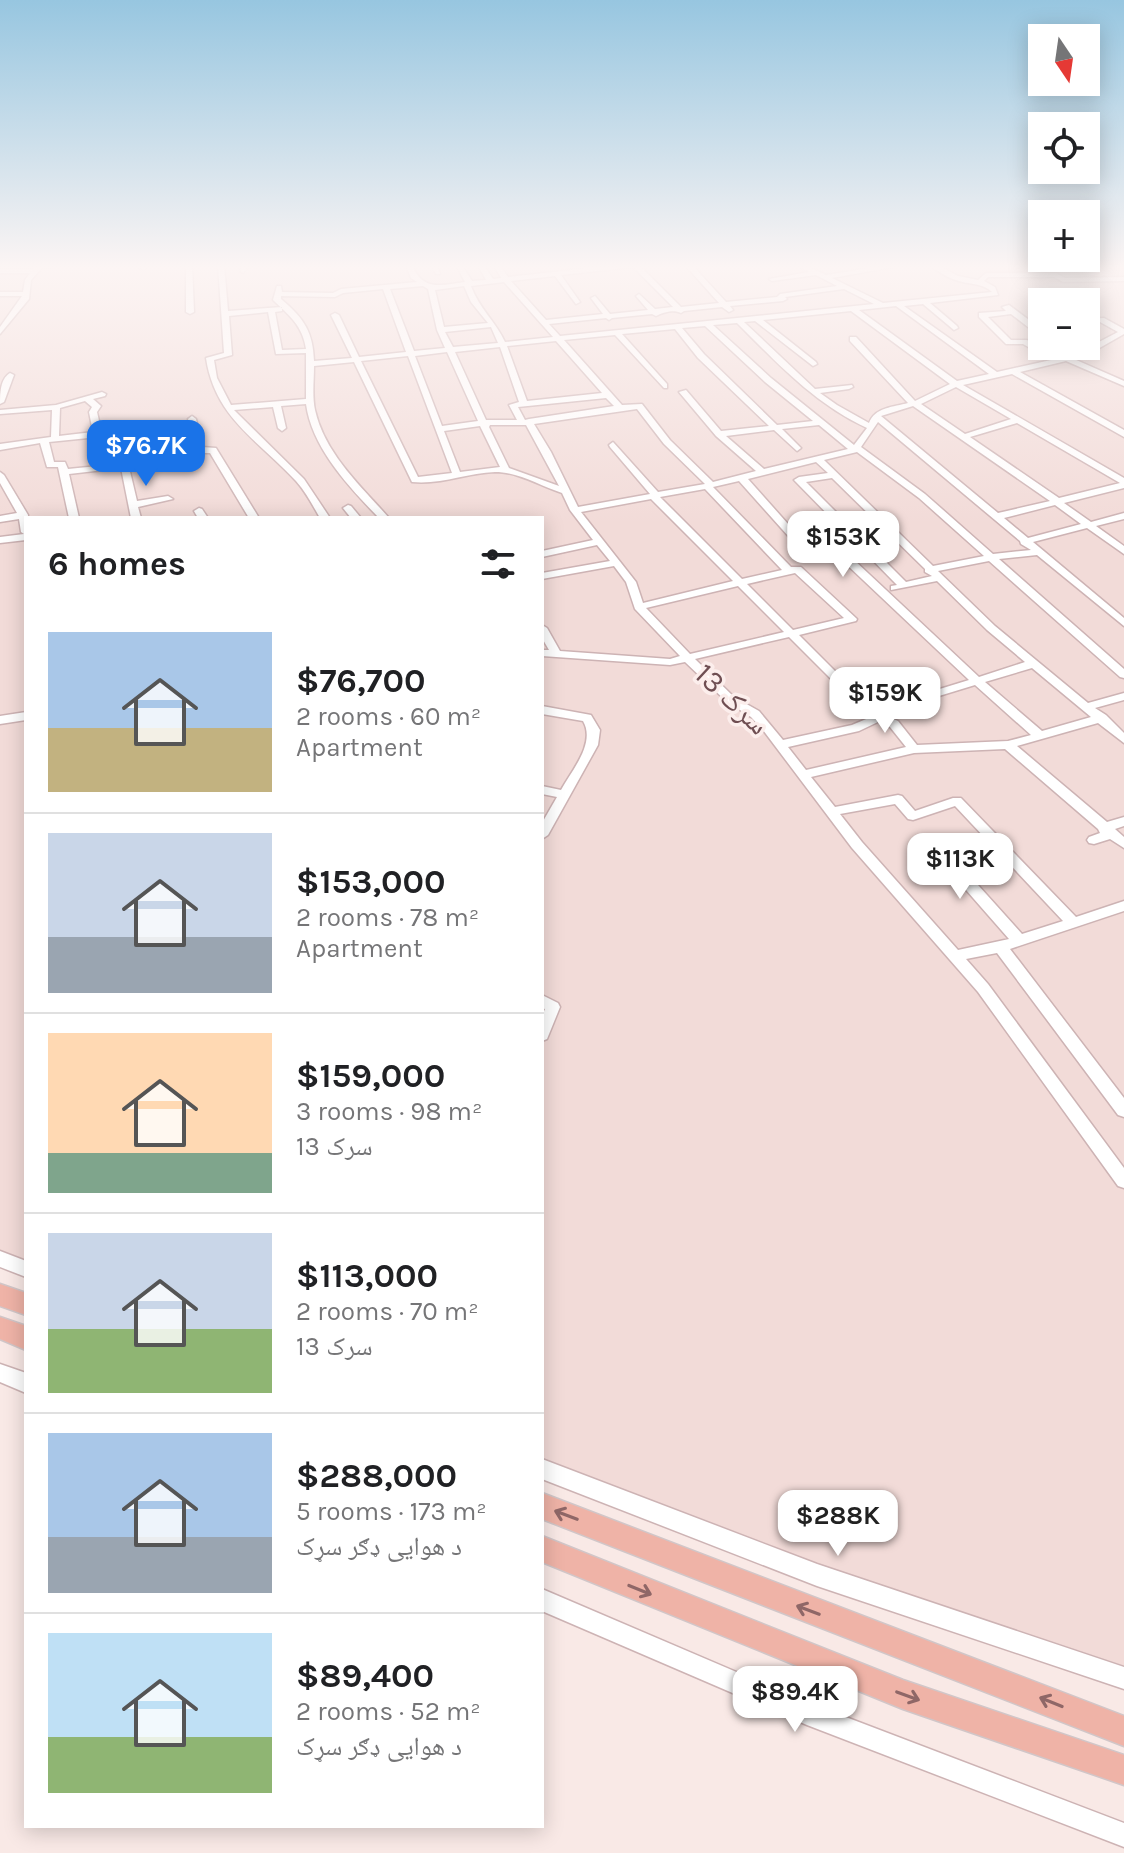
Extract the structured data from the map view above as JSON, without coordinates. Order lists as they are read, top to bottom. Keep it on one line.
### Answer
{"streets":{"street":["سرک 13"]},"north":"bottom","page":{"map_buttons":["+","−"],"price":["$76.7K","$153K","$159K","$113K","$288K","$89.4K"],"heading":"6 homes","list":[{"name":"$76,700","note":"2 rooms · 60 m² · Apartment"},{"name":"$153,000","note":"2 rooms · 78 m² · Apartment"},{"name":"$159,000","note":"3 rooms · 98 m² · سرک 13"},{"name":"$113,000","note":"2 rooms · 70 m² · سرک 13"},{"name":"$288,000","note":"5 rooms · 173 m² · د هوایی ډګر سړک"},{"name":"$89,400","note":"2 rooms · 52 m² · د هوایی ډګر سړک"}]}}
